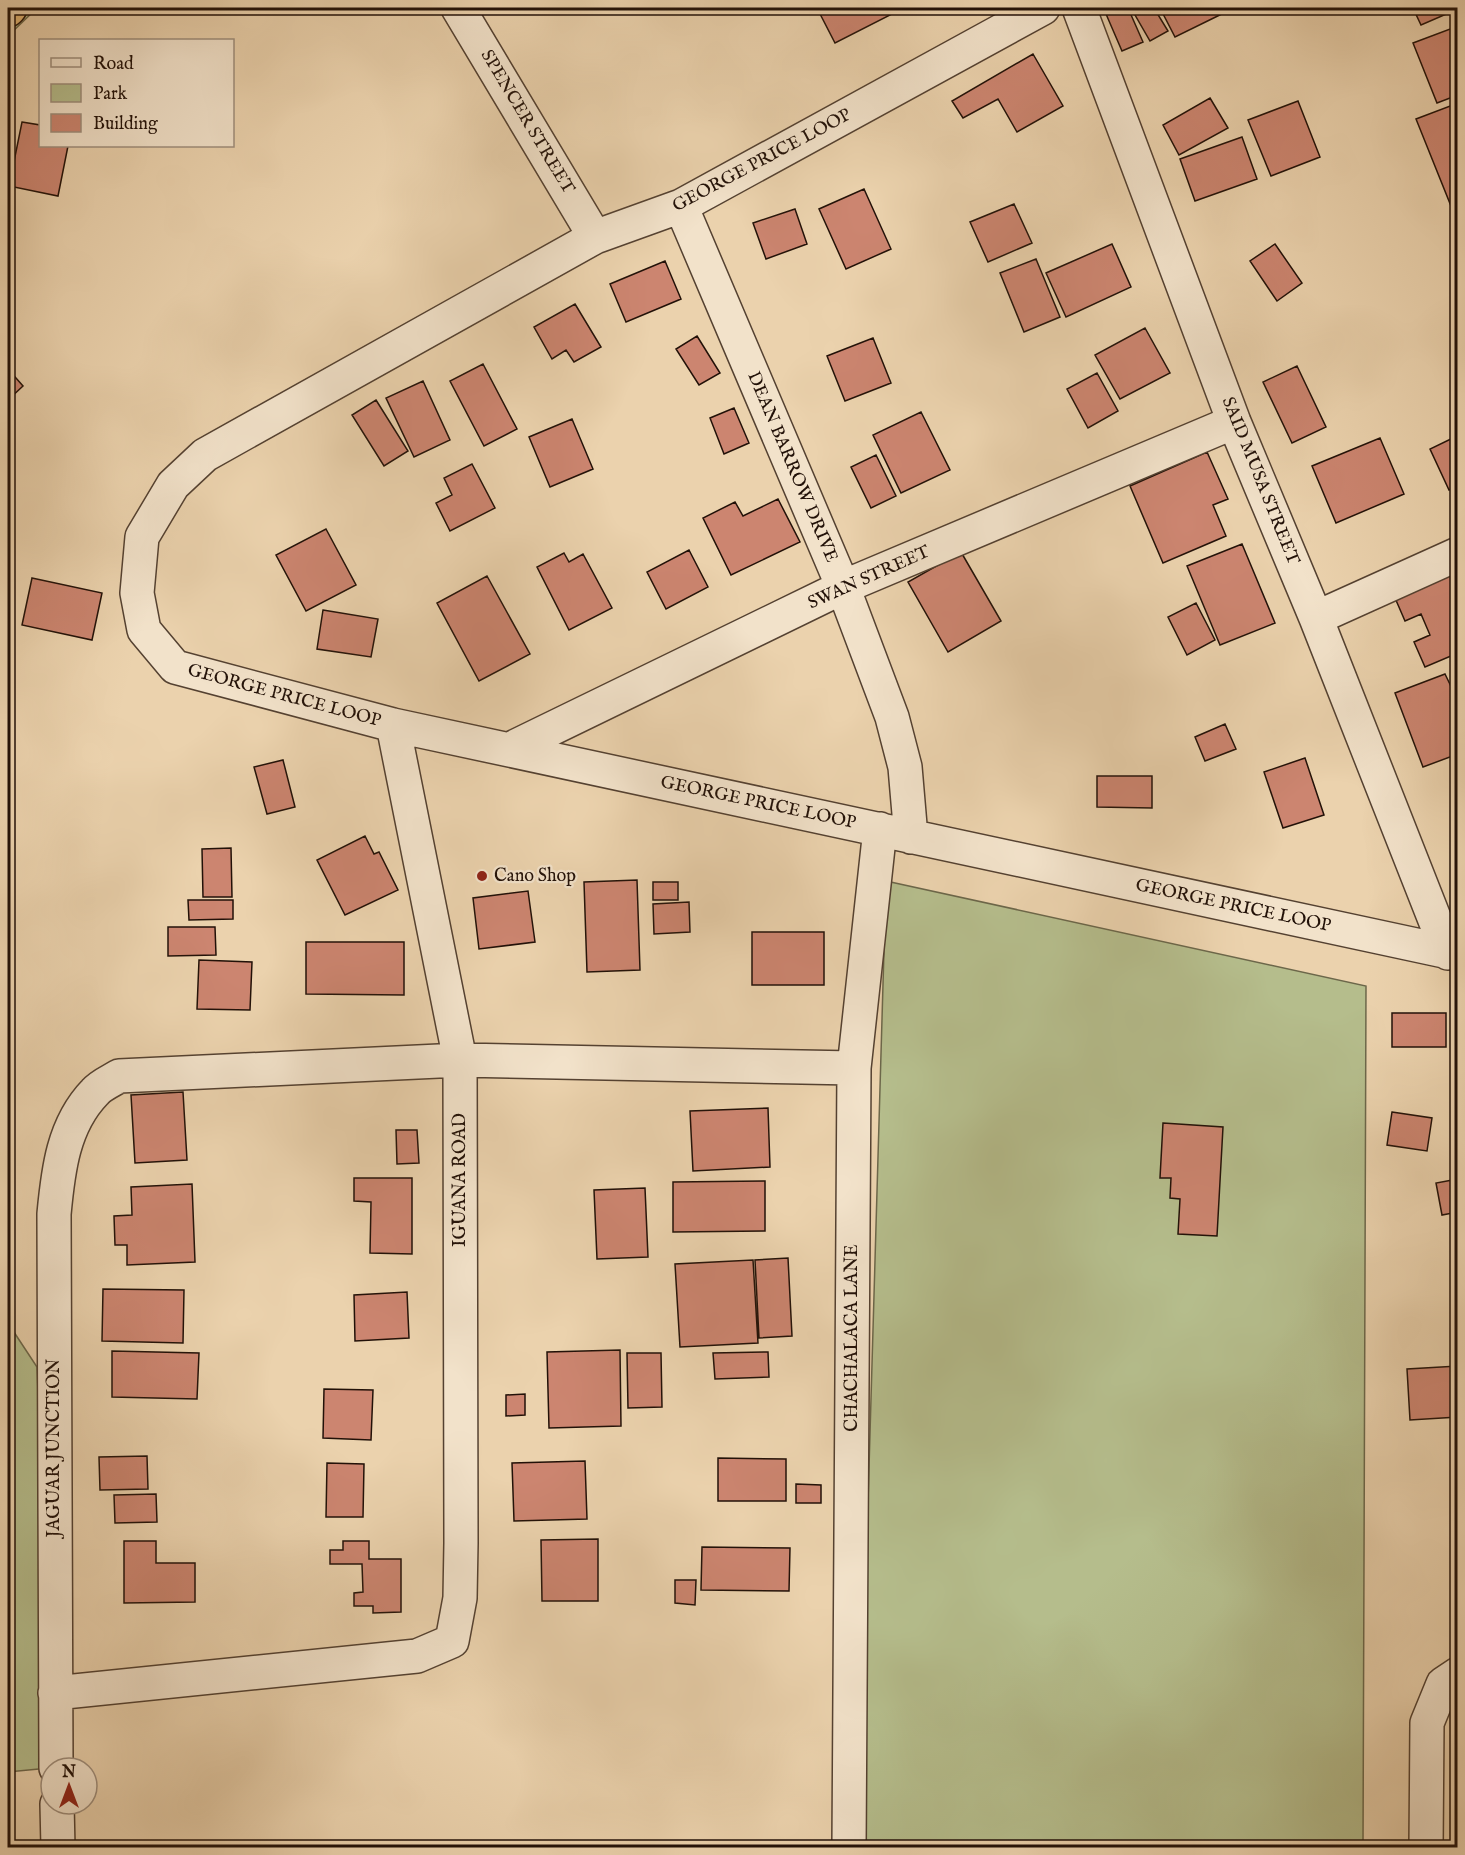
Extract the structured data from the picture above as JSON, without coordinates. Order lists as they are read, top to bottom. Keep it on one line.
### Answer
{"streets":{"street":["SPENCER STREET","GEORGE PRICE LOOP","DEAN BARROW DRIVE","SAID MUSA STREET","SWAN STREET","IGUANA ROAD","CHACHALACA LANE","JAGUAR JUNCTION"]},"crossings":[["SPENCER STREET","GEORGE PRICE LOOP"],["GEORGE PRICE LOOP","DEAN BARROW DRIVE"],["GEORGE PRICE LOOP","SAID MUSA STREET"],["GEORGE PRICE LOOP","SWAN STREET"],["GEORGE PRICE LOOP","IGUANA ROAD"],["GEORGE PRICE LOOP","CHACHALACA LANE"],["DEAN BARROW DRIVE","SWAN STREET"],["DEAN BARROW DRIVE","CHACHALACA LANE"],["SAID MUSA STREET","SWAN STREET"],["IGUANA ROAD","JAGUAR JUNCTION"],["CHACHALACA LANE","JAGUAR JUNCTION"]],"places":["Cano Shop"],"legend":["Road","Park","Building"],"north":"top"}
